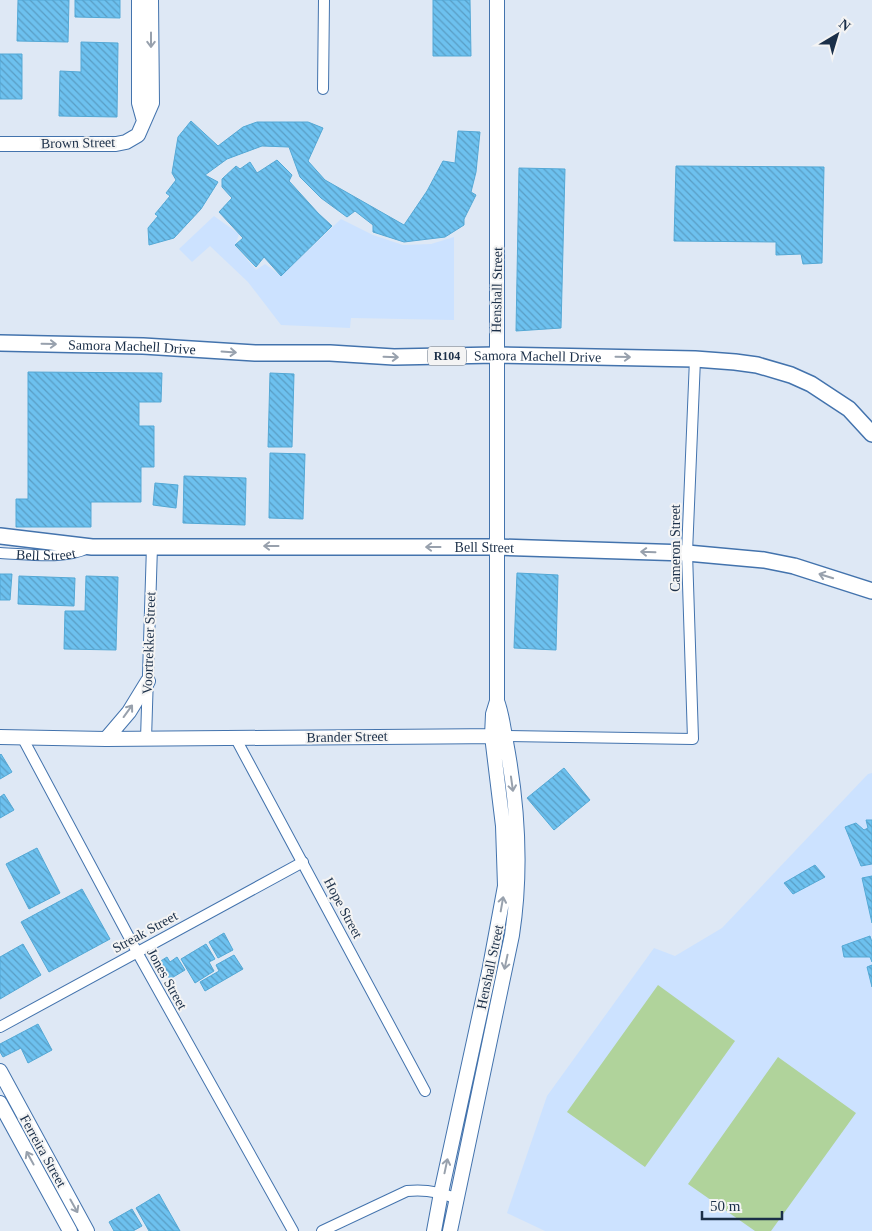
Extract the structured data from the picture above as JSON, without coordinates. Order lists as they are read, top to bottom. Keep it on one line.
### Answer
{"streets":{"main road":["Samora Machell Drive","R104","Bell Street"],"street":["Brown Street","Henshall Street","Cameron Street","Voortrekker Street","Brander Street","Hope Street","Streak Street","Jones Street","Ferreira Street"]},"crossings":[["Henshall Street","Samora Machell Drive"],["Henshall Street","Bell Street"],["Henshall Street","Brander Street"],["Samora Machell Drive","Cameron Street"],["Bell Street","Cameron Street"],["Bell Street","Voortrekker Street"],["Cameron Street","Brander Street"],["Voortrekker Street","Brander Street"],["Brander Street","Hope Street"],["Brander Street","Jones Street"],["Hope Street","Streak Street"],["Streak Street","Jones Street"]],"one_way":["Samora Machell Drive","Bell Street"],"scale_bar":"50 m","north":"top right"}
